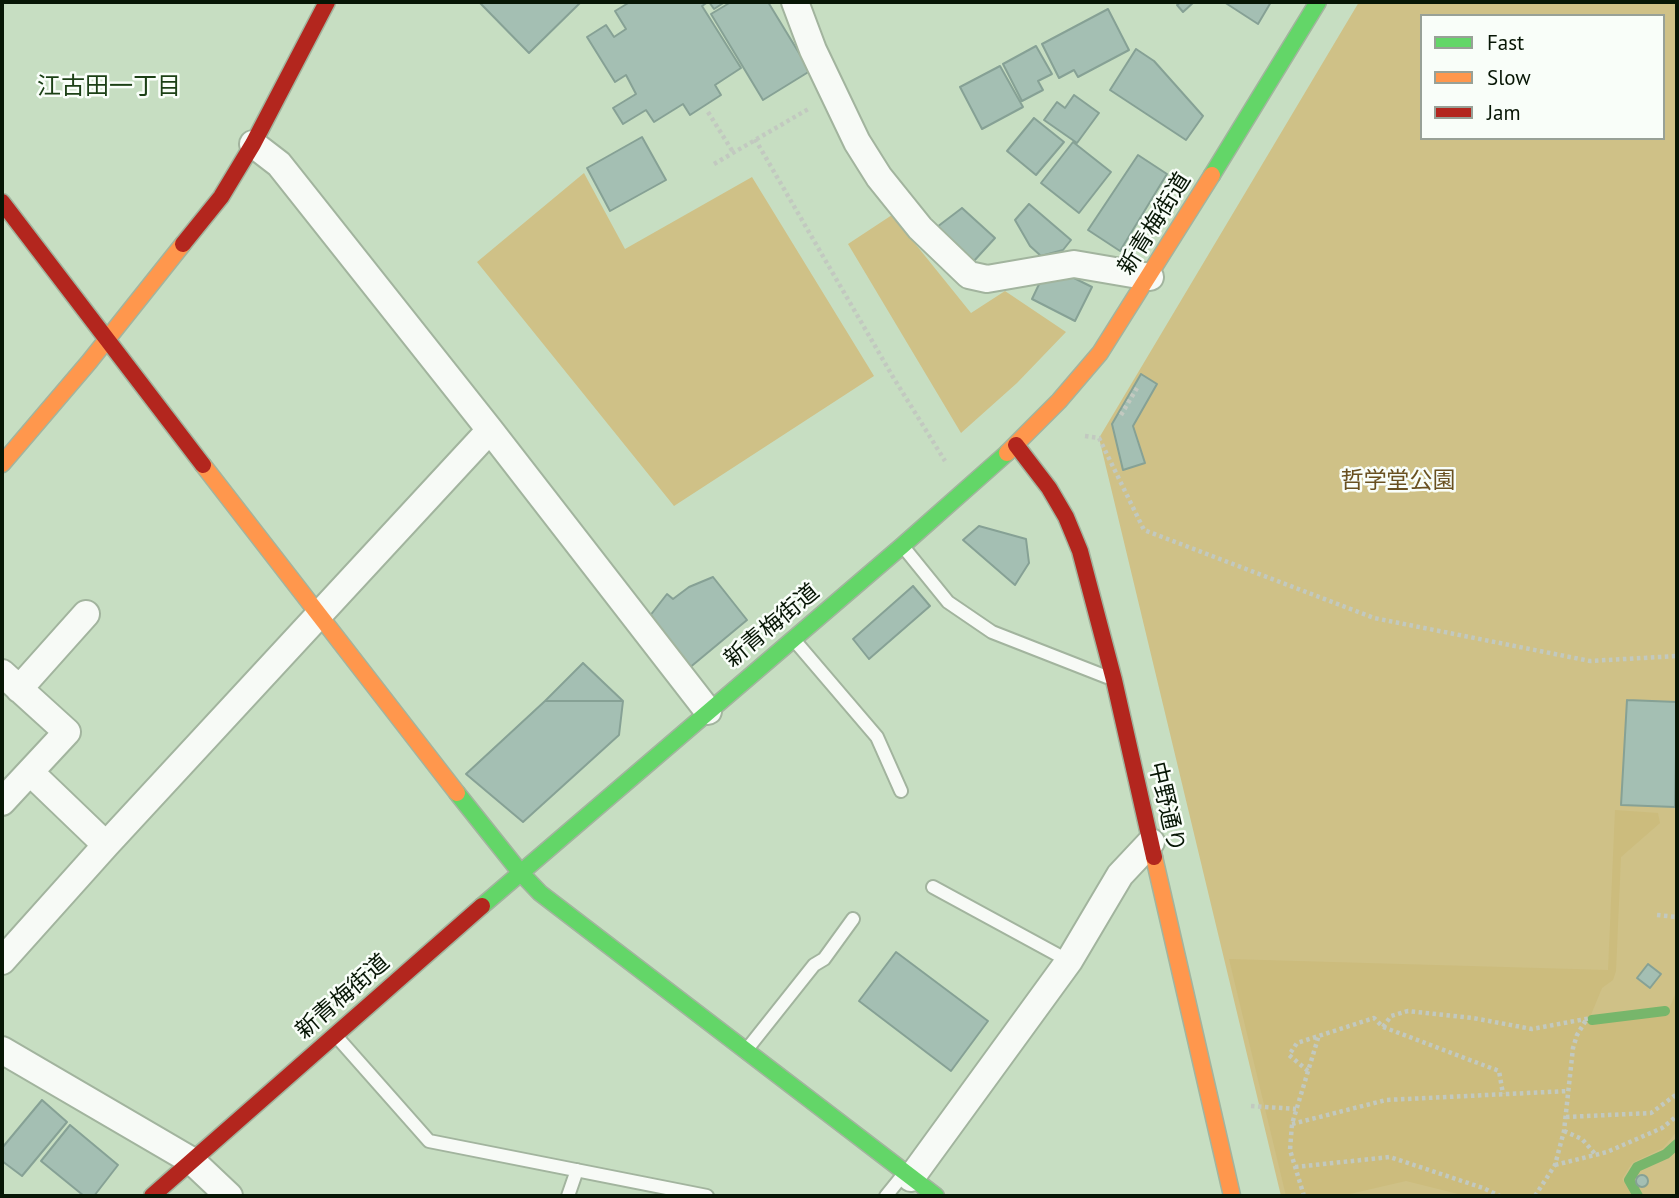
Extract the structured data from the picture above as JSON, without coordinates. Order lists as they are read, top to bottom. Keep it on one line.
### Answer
{"streets":{"main road":["新青梅街道","中野通り"]},"crossings":[["新青梅街道","中野通り"]],"districts":["江古田一丁目"],"parks":["哲学堂公園"],"legend":["Fast","Slow","Jam"]}
